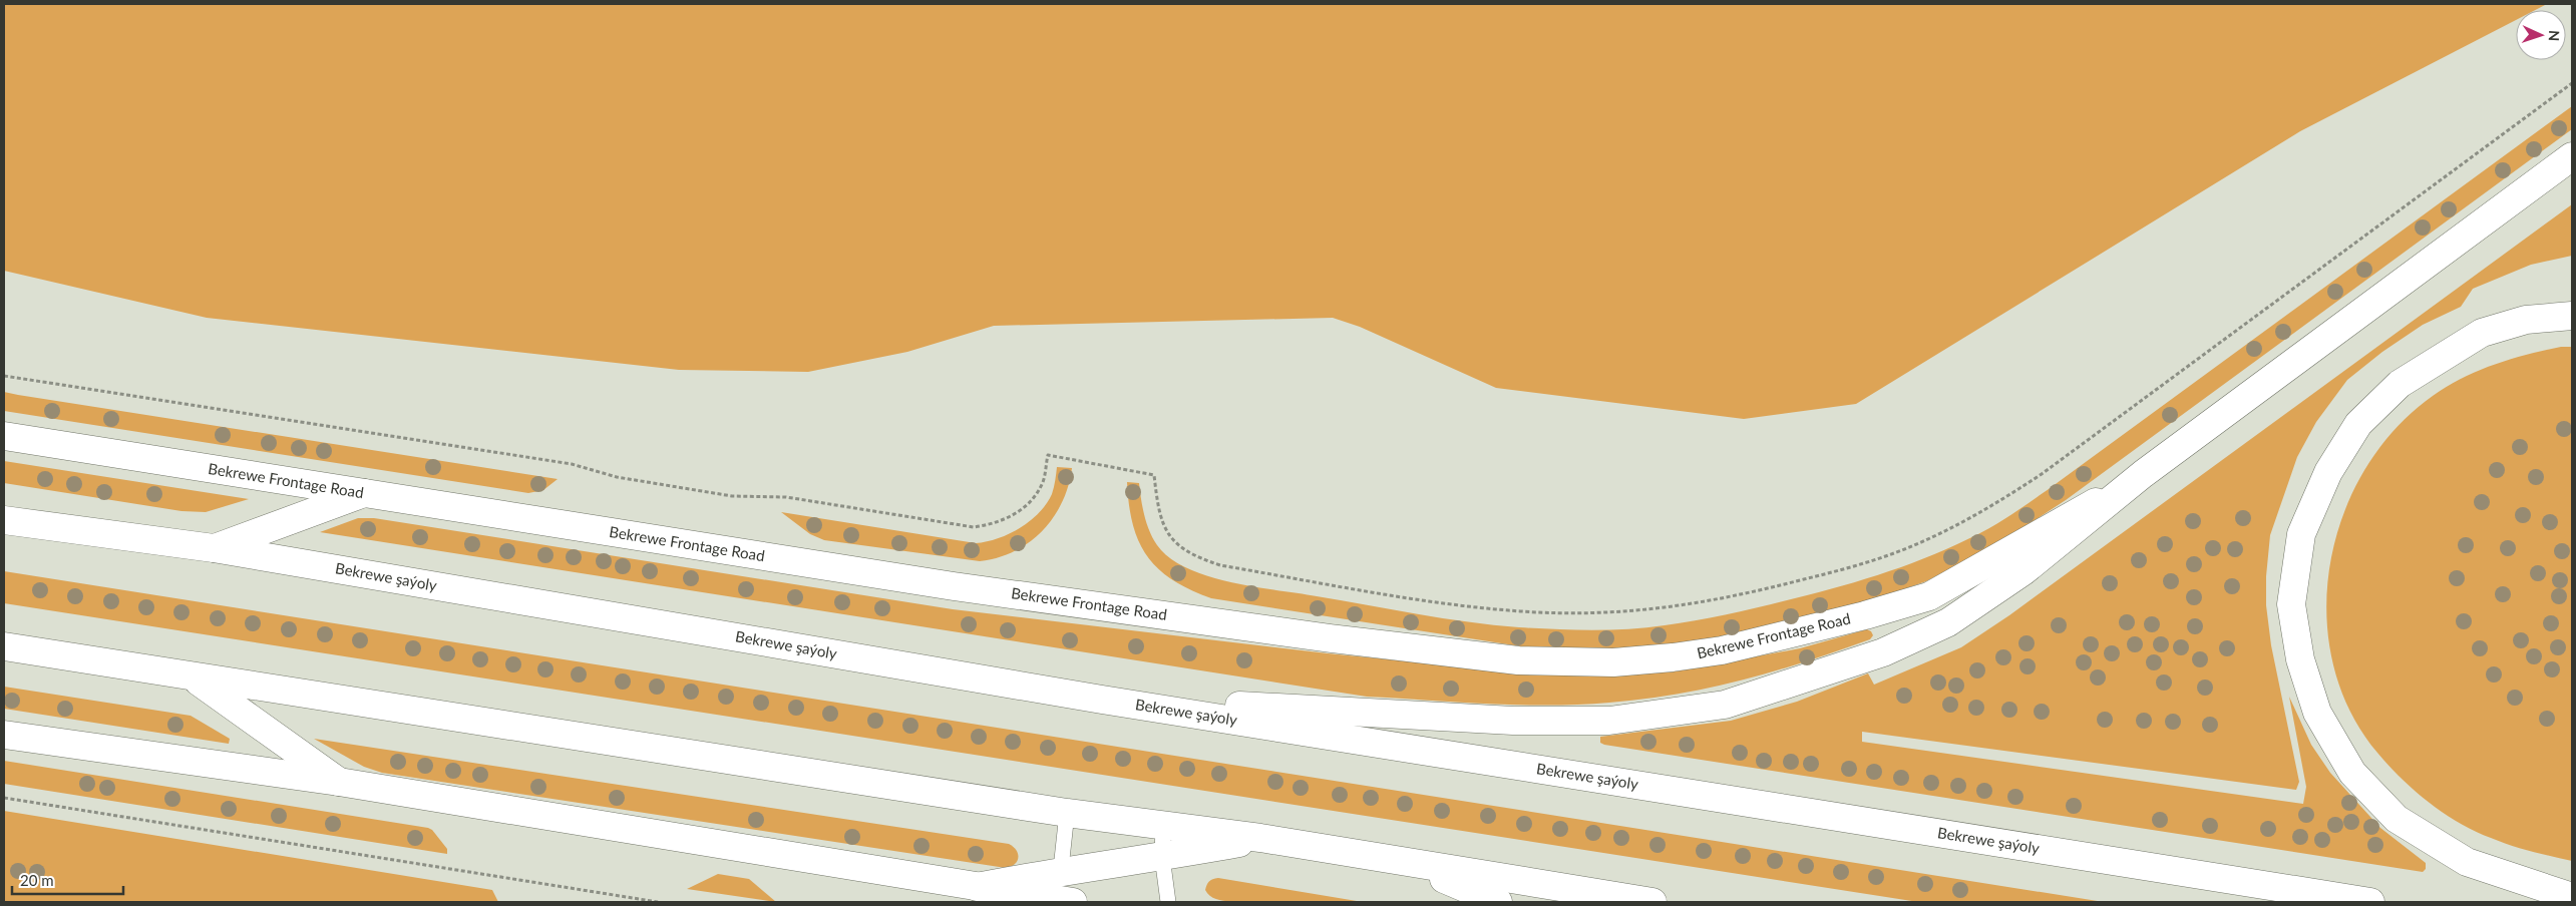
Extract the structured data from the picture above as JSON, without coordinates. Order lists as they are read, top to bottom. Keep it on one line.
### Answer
{"streets":{"main road":["Bekrewe Frontage Road","Bekrewe şaýoly"]},"scale_bar":"20 m","north":"right"}
